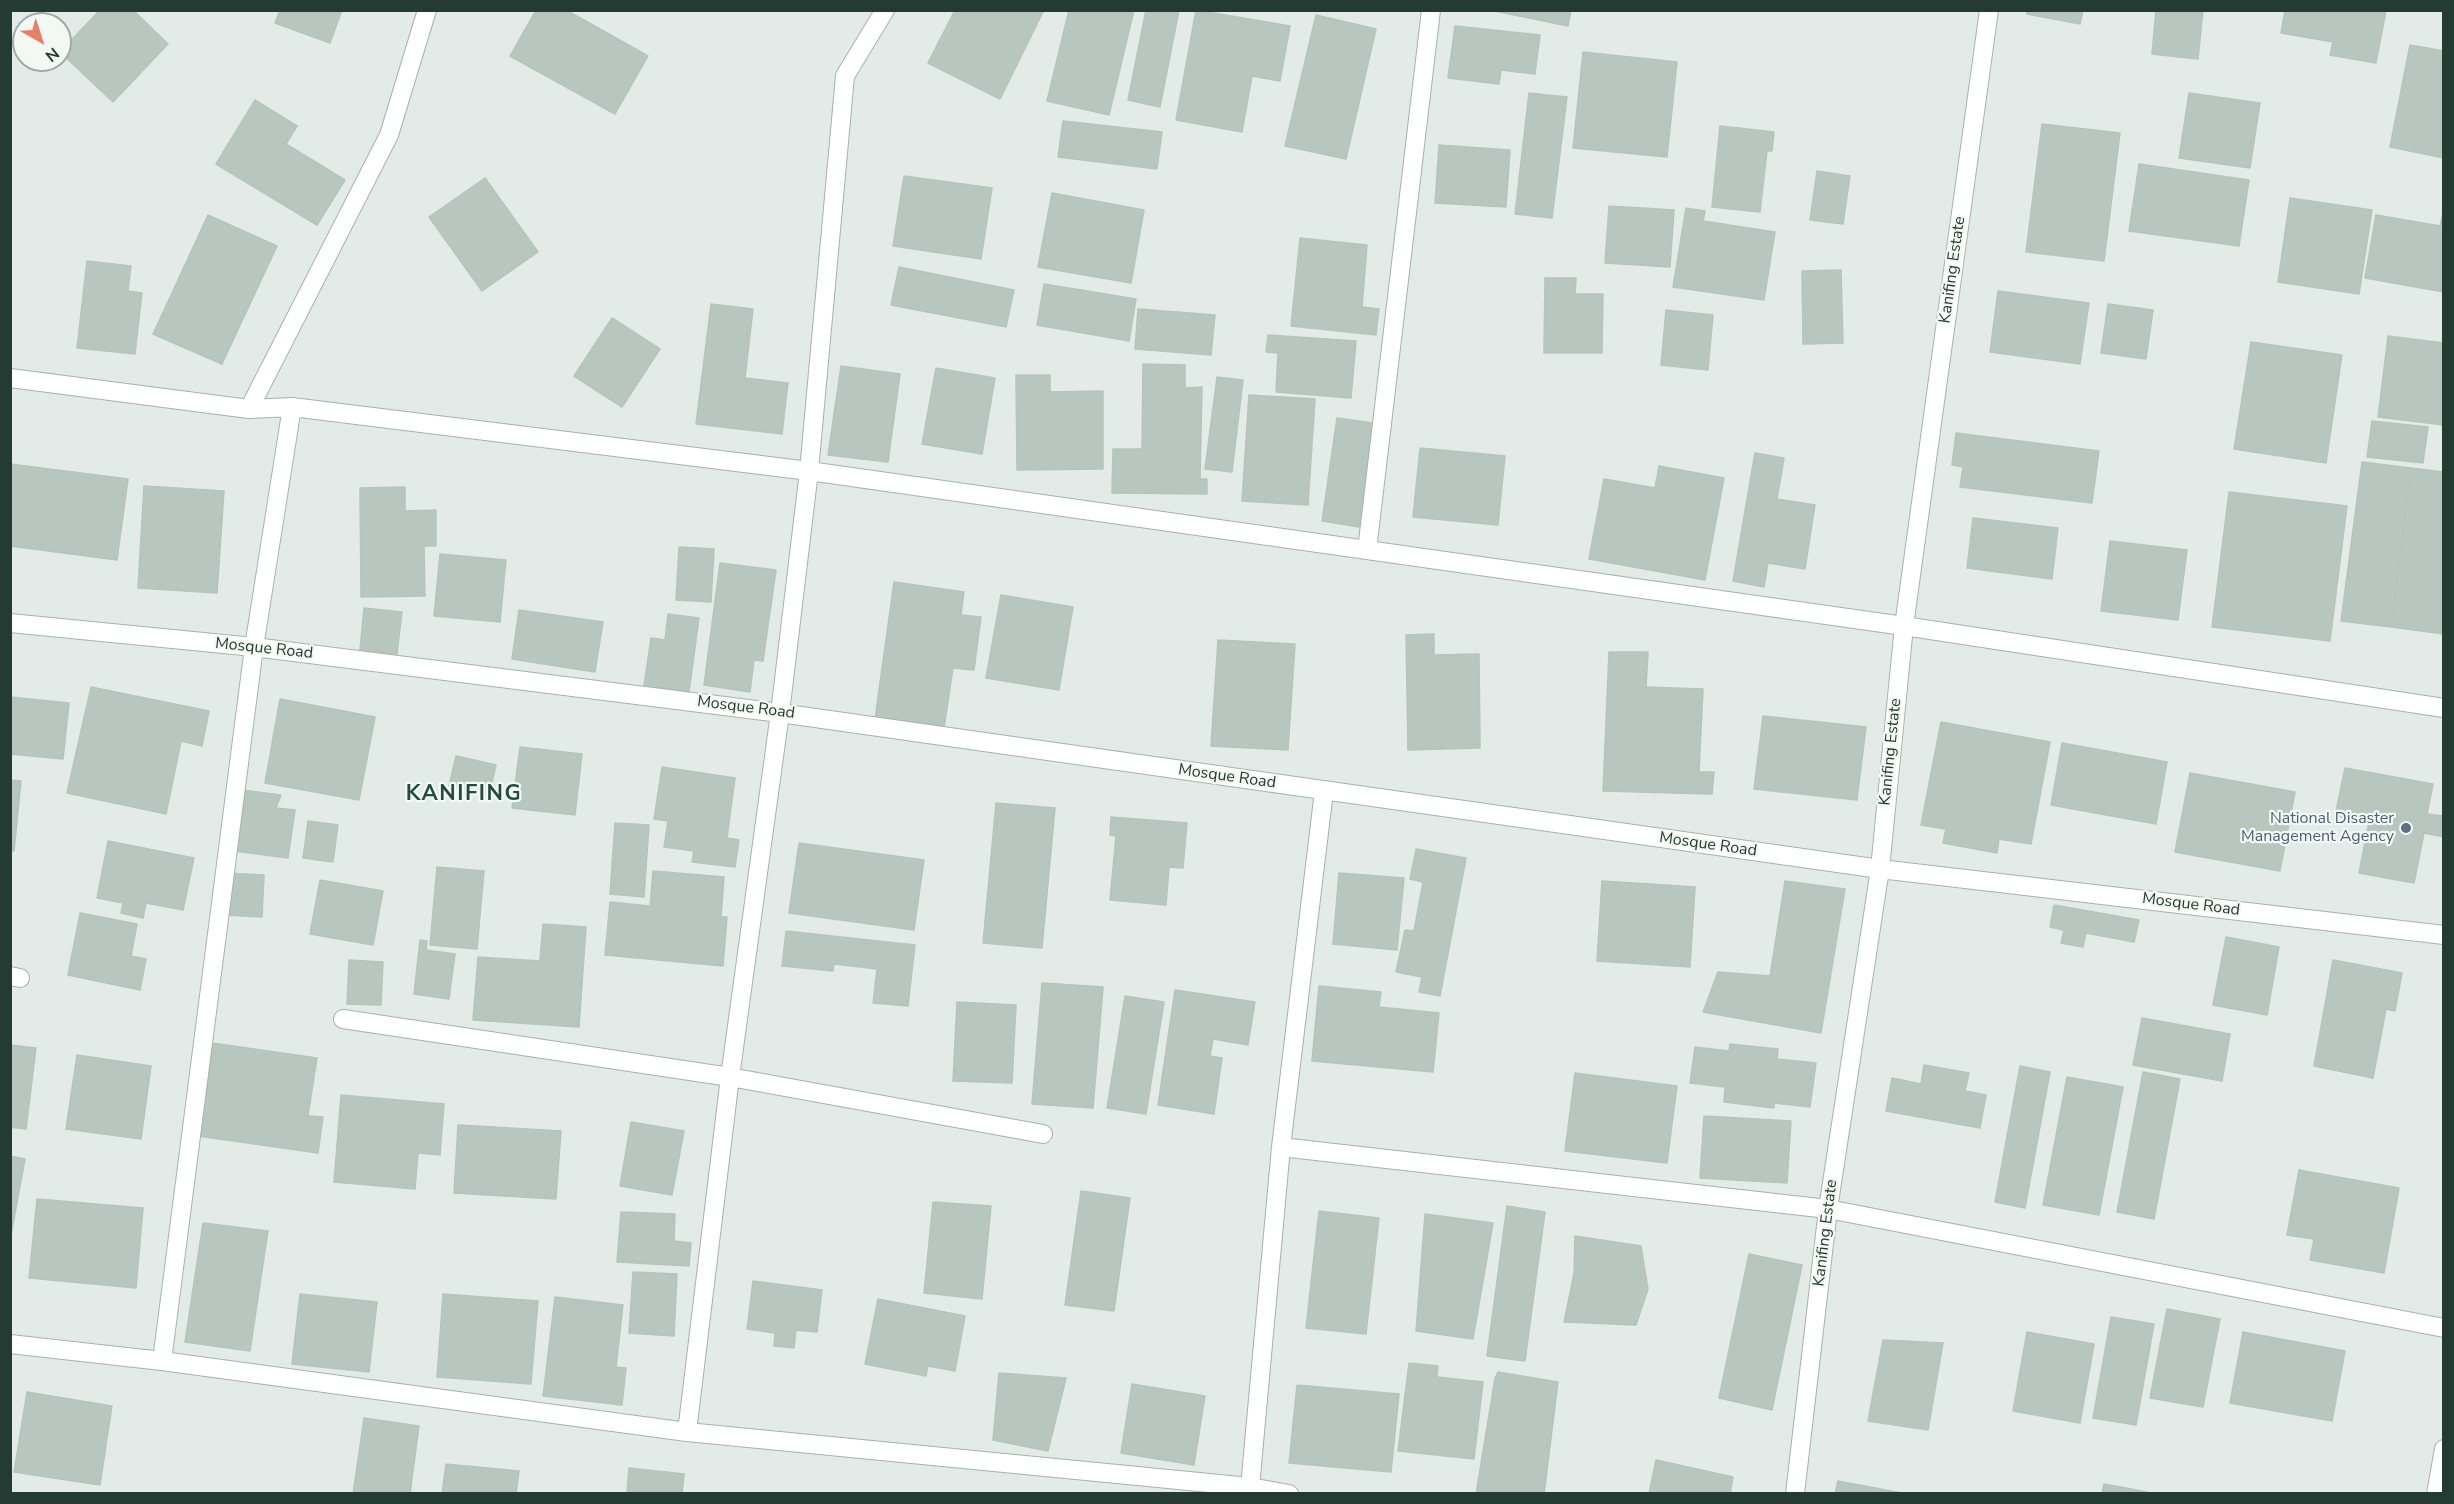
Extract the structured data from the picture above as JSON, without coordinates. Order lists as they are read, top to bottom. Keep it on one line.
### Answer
{"streets":{"street":["Kanifing Estate","Mosque Road"]},"crossings":[["Kanifing Estate","Mosque Road"]],"districts":["KANIFING"],"places":["National Disaster Management Agency"],"north":"bottom right"}
